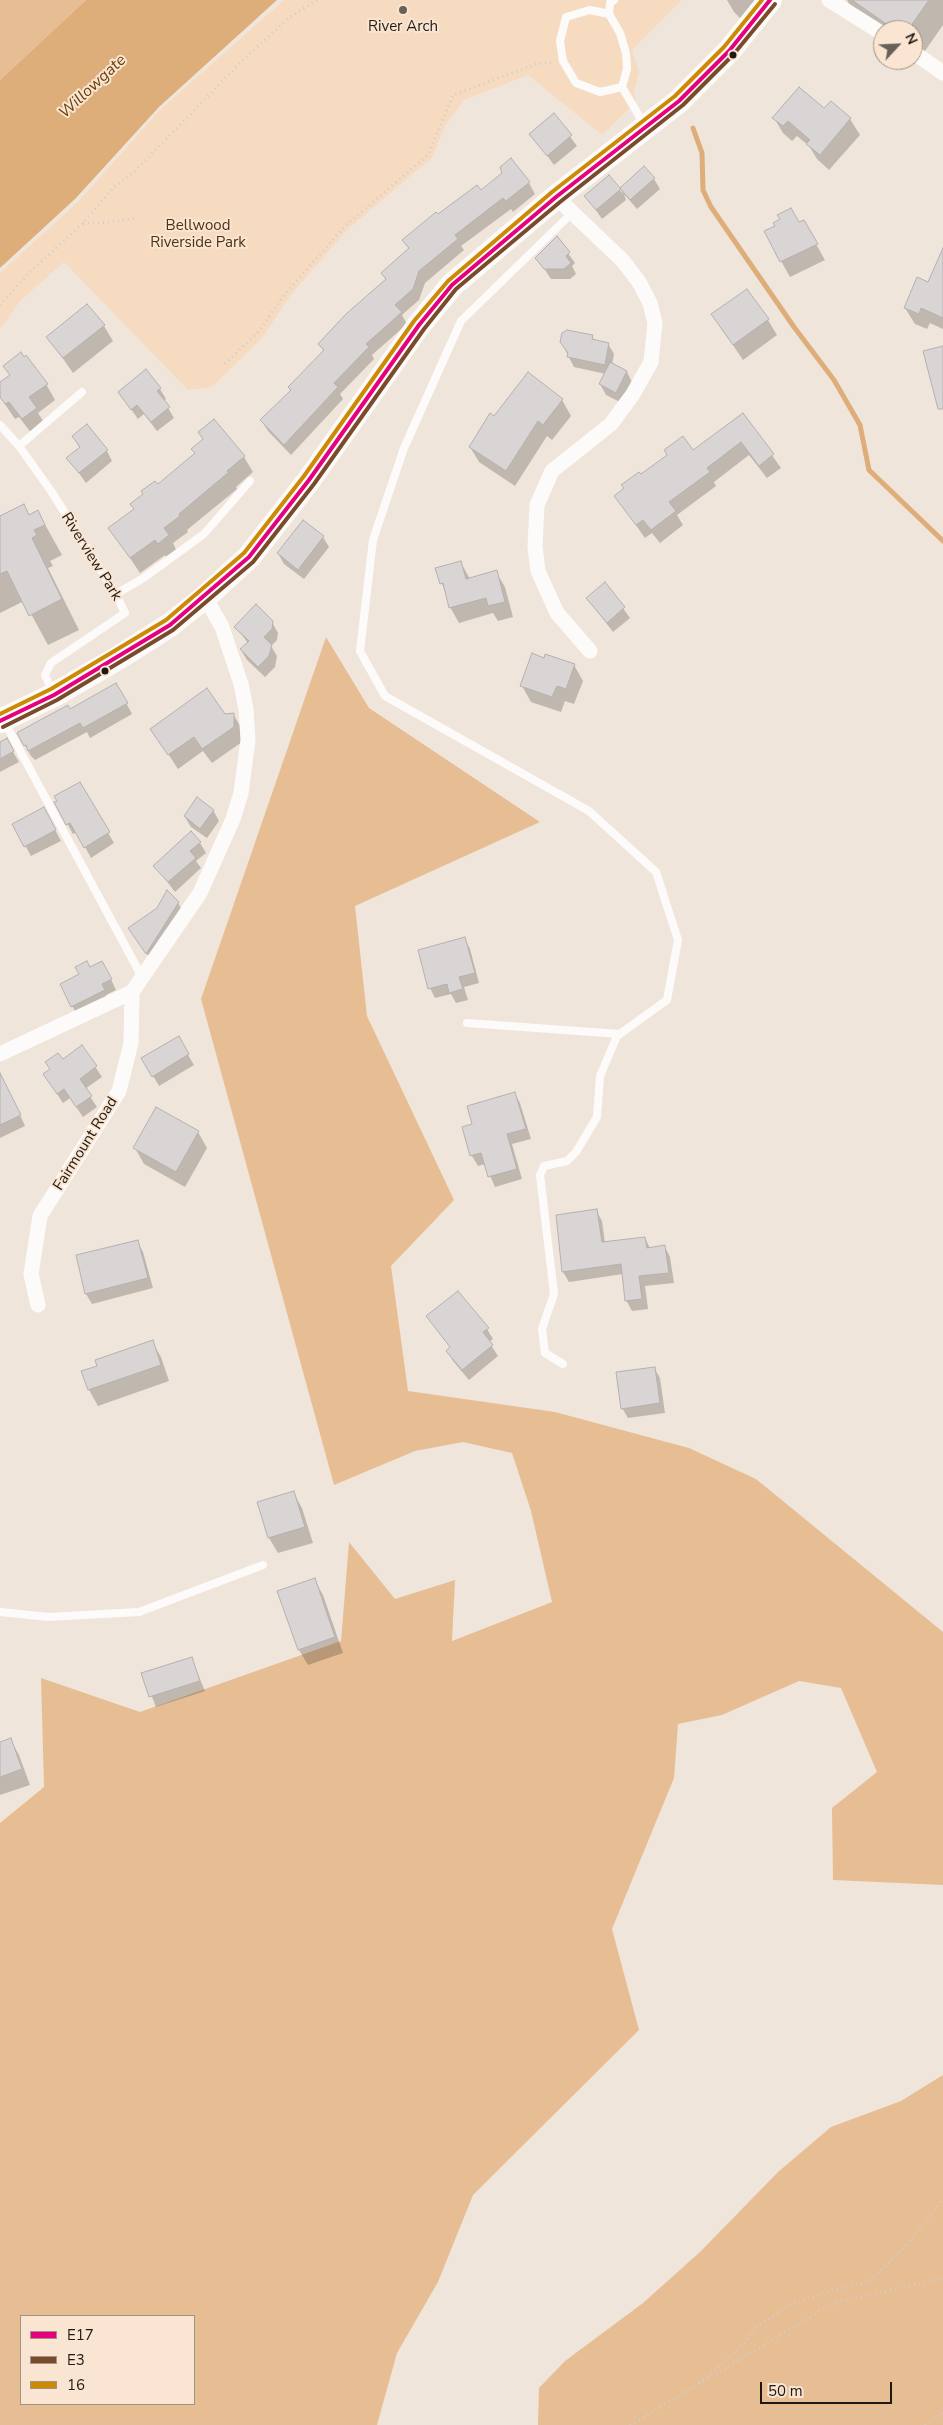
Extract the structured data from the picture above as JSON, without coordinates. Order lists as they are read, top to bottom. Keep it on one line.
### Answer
{"streets":{"street":["Fairmount Road"],"lane":["Riverview Park"]},"water":["Willowgate"],"parks":["Bellwood Riverside Park"],"places":["River Arch"],"lines":["transit line E17","transit line 16","transit line E3"],"legend":["E17","E3","16"],"scale_bar":"50 m","north":"top right"}
